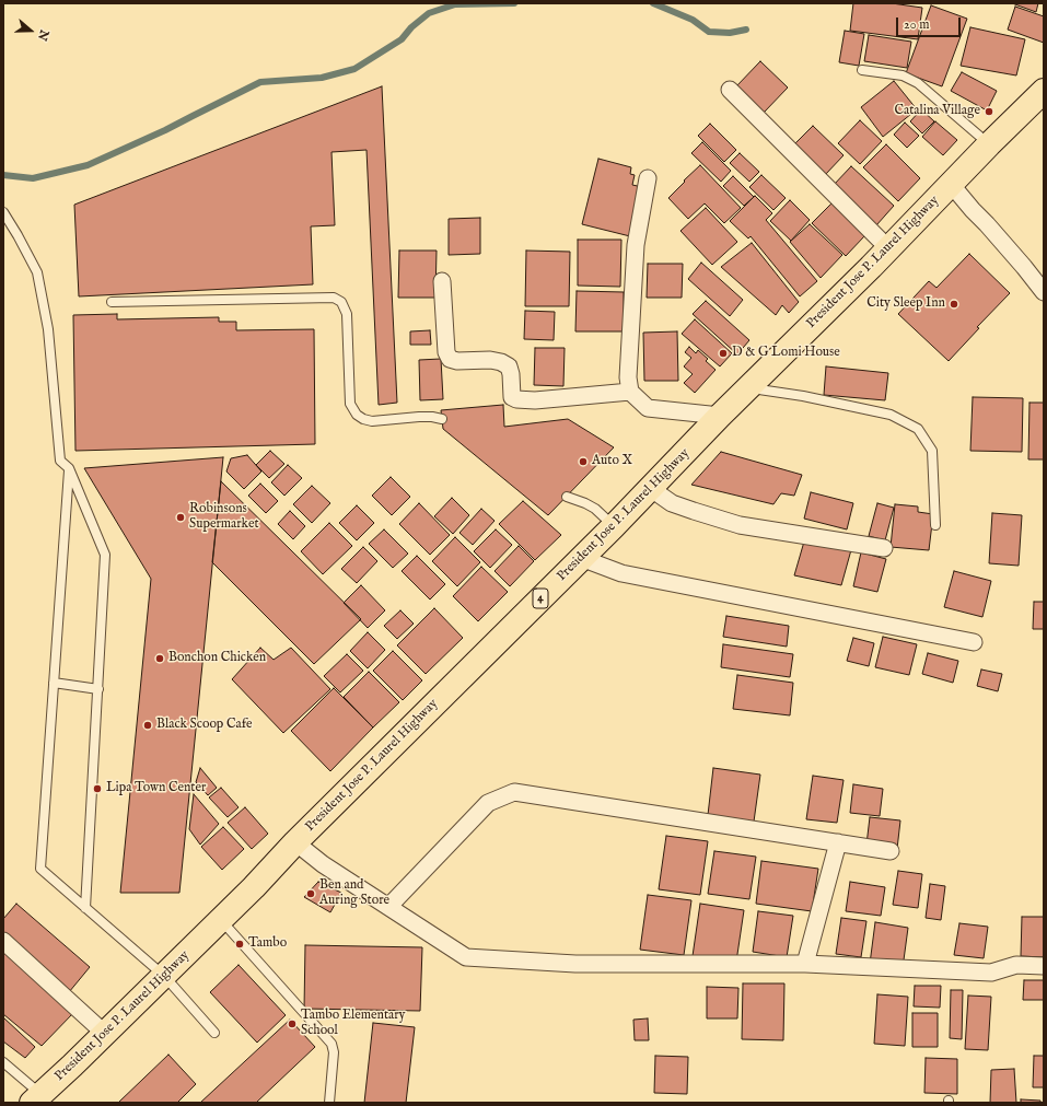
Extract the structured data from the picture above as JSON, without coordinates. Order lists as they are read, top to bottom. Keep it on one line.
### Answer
{"streets":{"highway":["President Jose P. Laurel Highway","4"]},"places":["Catalina Village","City Sleep Inn","D & G Lomi House","Auto X","Robinsons Supermarket","Bonchon Chicken","Black Scoop Cafe","Lipa Town Center","Ben and Auring Store","Tambo","Tambo Elementary School"],"scale_bar":"20 m","north":"right"}
